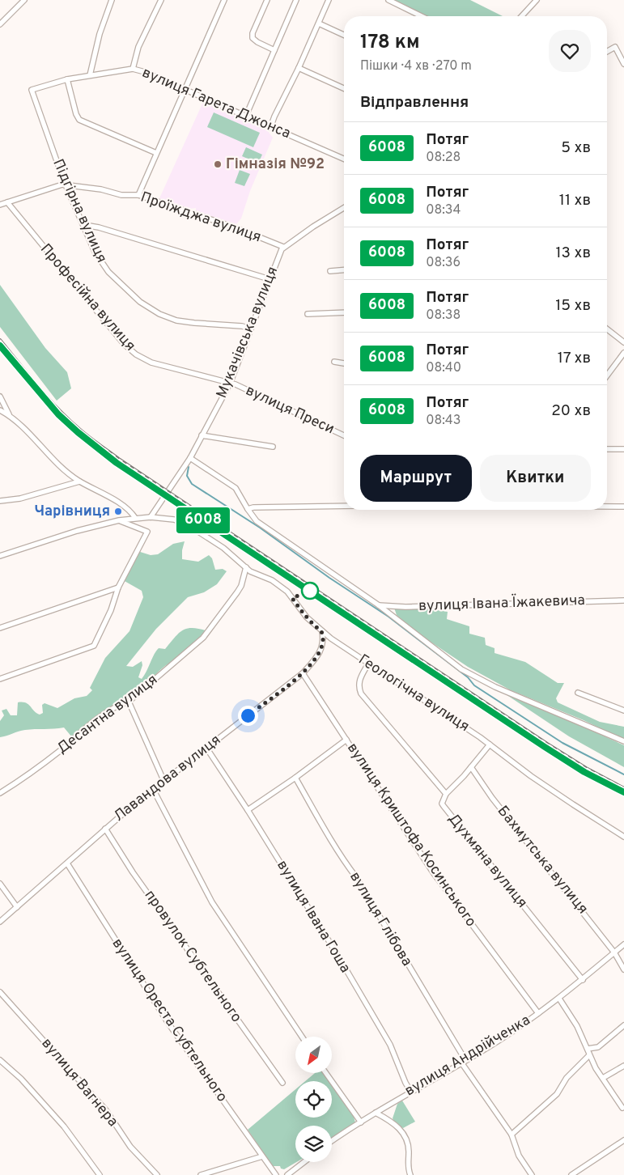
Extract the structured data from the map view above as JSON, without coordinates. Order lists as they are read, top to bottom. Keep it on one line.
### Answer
{"streets":{"street":["вулиця Гарета Джонса","Підгірна вулиця","Проїжджа вулиця","Професійна вулиця","Мукачівська вулиця","вулиця Преси","вулиця Івана Їжакевича","Геологічна вулиця","Десантна вулиця","Лавандова вулиця","вулиця Криштофа Косинського","Бахмутська вулиця","Духмяна вулиця","вулиця Івана Гоша","вулиця Глібова","провулок Субтельного","вулиця Ореста Субтельного","вулиця Андрійченка","вулиця Вагнера"]},"crossings":[["вулиця Гарета Джонса","Підгірна вулиця"],["Підгірна вулиця","Проїжджа вулиця"],["Підгірна вулиця","Мукачівська вулиця"],["Проїжджа вулиця","Професійна вулиця"],["Проїжджа вулиця","Мукачівська вулиця"],["Професійна вулиця","Мукачівська вулиця"],["Професійна вулиця","вулиця Преси"],["Мукачівська вулиця","вулиця Преси"],["Мукачівська вулиця","Геологічна вулиця"],["Геологічна вулиця","Десантна вулиця"],["Геологічна вулиця","Лавандова вулиця"],["Геологічна вулиця","Духмяна вулиця"],["Лавандова вулиця","вулиця Криштофа Косинського"],["Лавандова вулиця","вулиця Івана Гоша"],["Лавандова вулиця","провулок Субтельного"],["Лавандова вулиця","вулиця Ореста Субтельного"],["вулиця Криштофа Косинського","вулиця Андрійченка"],["Бахмутська вулиця","вулиця Андрійченка"],["Духмяна вулиця","вулиця Андрійченка"],["вулиця Івана Гоша","вулиця Андрійченка"],["вулиця Глібова","вулиця Андрійченка"]],"places":["Гімназія №92","Чарівниця"],"north":"bottom left","page":{"on_map":"6008","heading":[["178 км","Пішки · 4 хв · 270 m"],"Відправлення"],"list":[{"mark":"6008","name":"Потяг","note":"08:28","value":"5 хв"},{"mark":"6008","name":"Потяг","note":"08:34","value":"11 хв"},{"mark":"6008","name":"Потяг","note":"08:36","value":"13 хв"},{"mark":"6008","name":"Потяг","note":"08:38","value":"15 хв"},{"mark":"6008","name":"Потяг","note":"08:40","value":"17 хв"},{"mark":"6008","name":"Потяг","note":"08:43","value":"20 хв"}],"buttons":["Маршрут","Квитки"]}}
